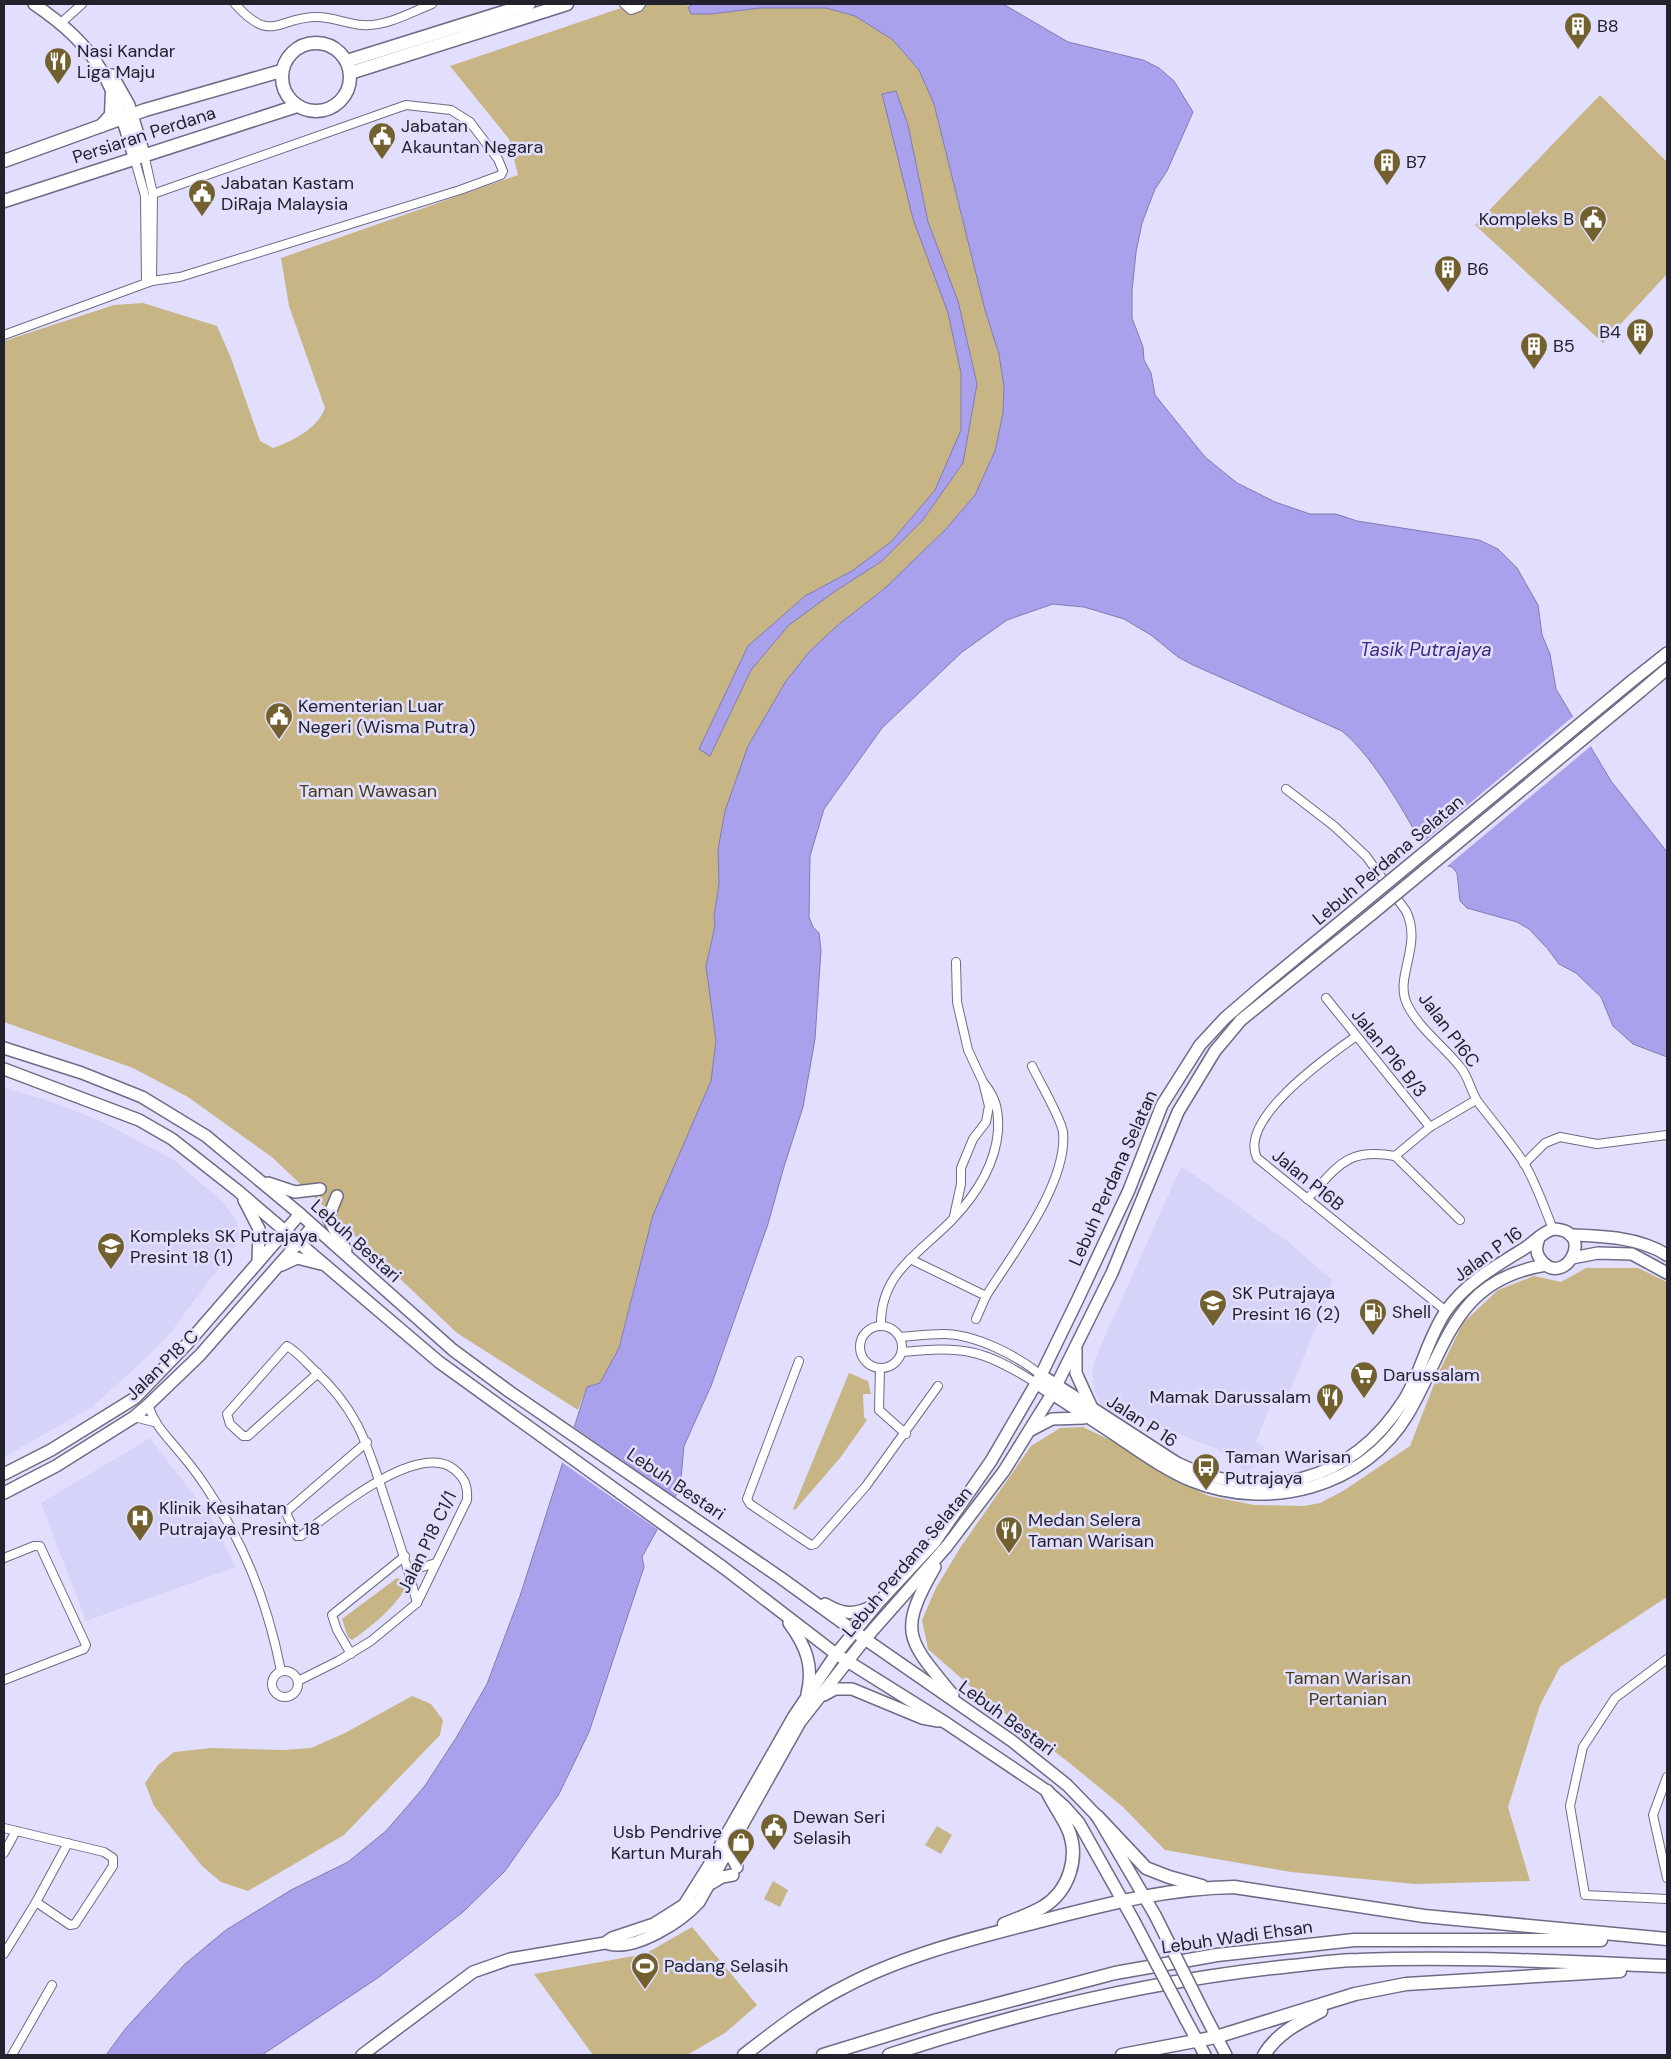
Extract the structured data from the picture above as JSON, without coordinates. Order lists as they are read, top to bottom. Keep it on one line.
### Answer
{"streets":{"main road":["Persiaran Perdana","Lebuh Perdana Selatan","Lebuh Bestari","Jalan P 16","Jalan P18 C","Lebuh Wadi Ehsan"],"street":["Jalan P16C","Jalan P16 B/3","Jalan P16B","Jalan P18 C1/1"]},"crossings":[["Lebuh Perdana Selatan","Lebuh Bestari"],["Lebuh Perdana Selatan","Jalan P 16"],["Jalan P16C","Jalan P 16"],["Jalan P16 B/3","Jalan P16B"],["Jalan P16B","Jalan P 16"],["Lebuh Bestari","Jalan P18 C"]],"water":["Tasik Putrajaya"],"parks":["Taman Wawasan","Taman Warisan Pertanian"],"places":{"building":["B8","B7","B6","B4","B5"],"restaurant":["Nasi Kandar Liga Maju","Mamak Darussalam","Medan Selera Taman Warisan"],"public building":["Jabatan Akauntan Negara","Jabatan Kastam DiRaja Malaysia","Kompleks B","Kementerian Luar Negeri (Wisma Putra)","Dewan Seri Selasih"],"school or university":["Kompleks SK Putrajaya Presint 18 (1)","SK Putrajaya Presint 16 (2)"],"fuel station":["Shell"],"supermarket":["Darussalam"],"bus stop":["Taman Warisan Putrajaya"],"hospital":["Klinik Kesihatan Putrajaya Presint 18"],"shop":["Usb Pendrive Kartun Murah"],"sports":["Padang Selasih"]}}
